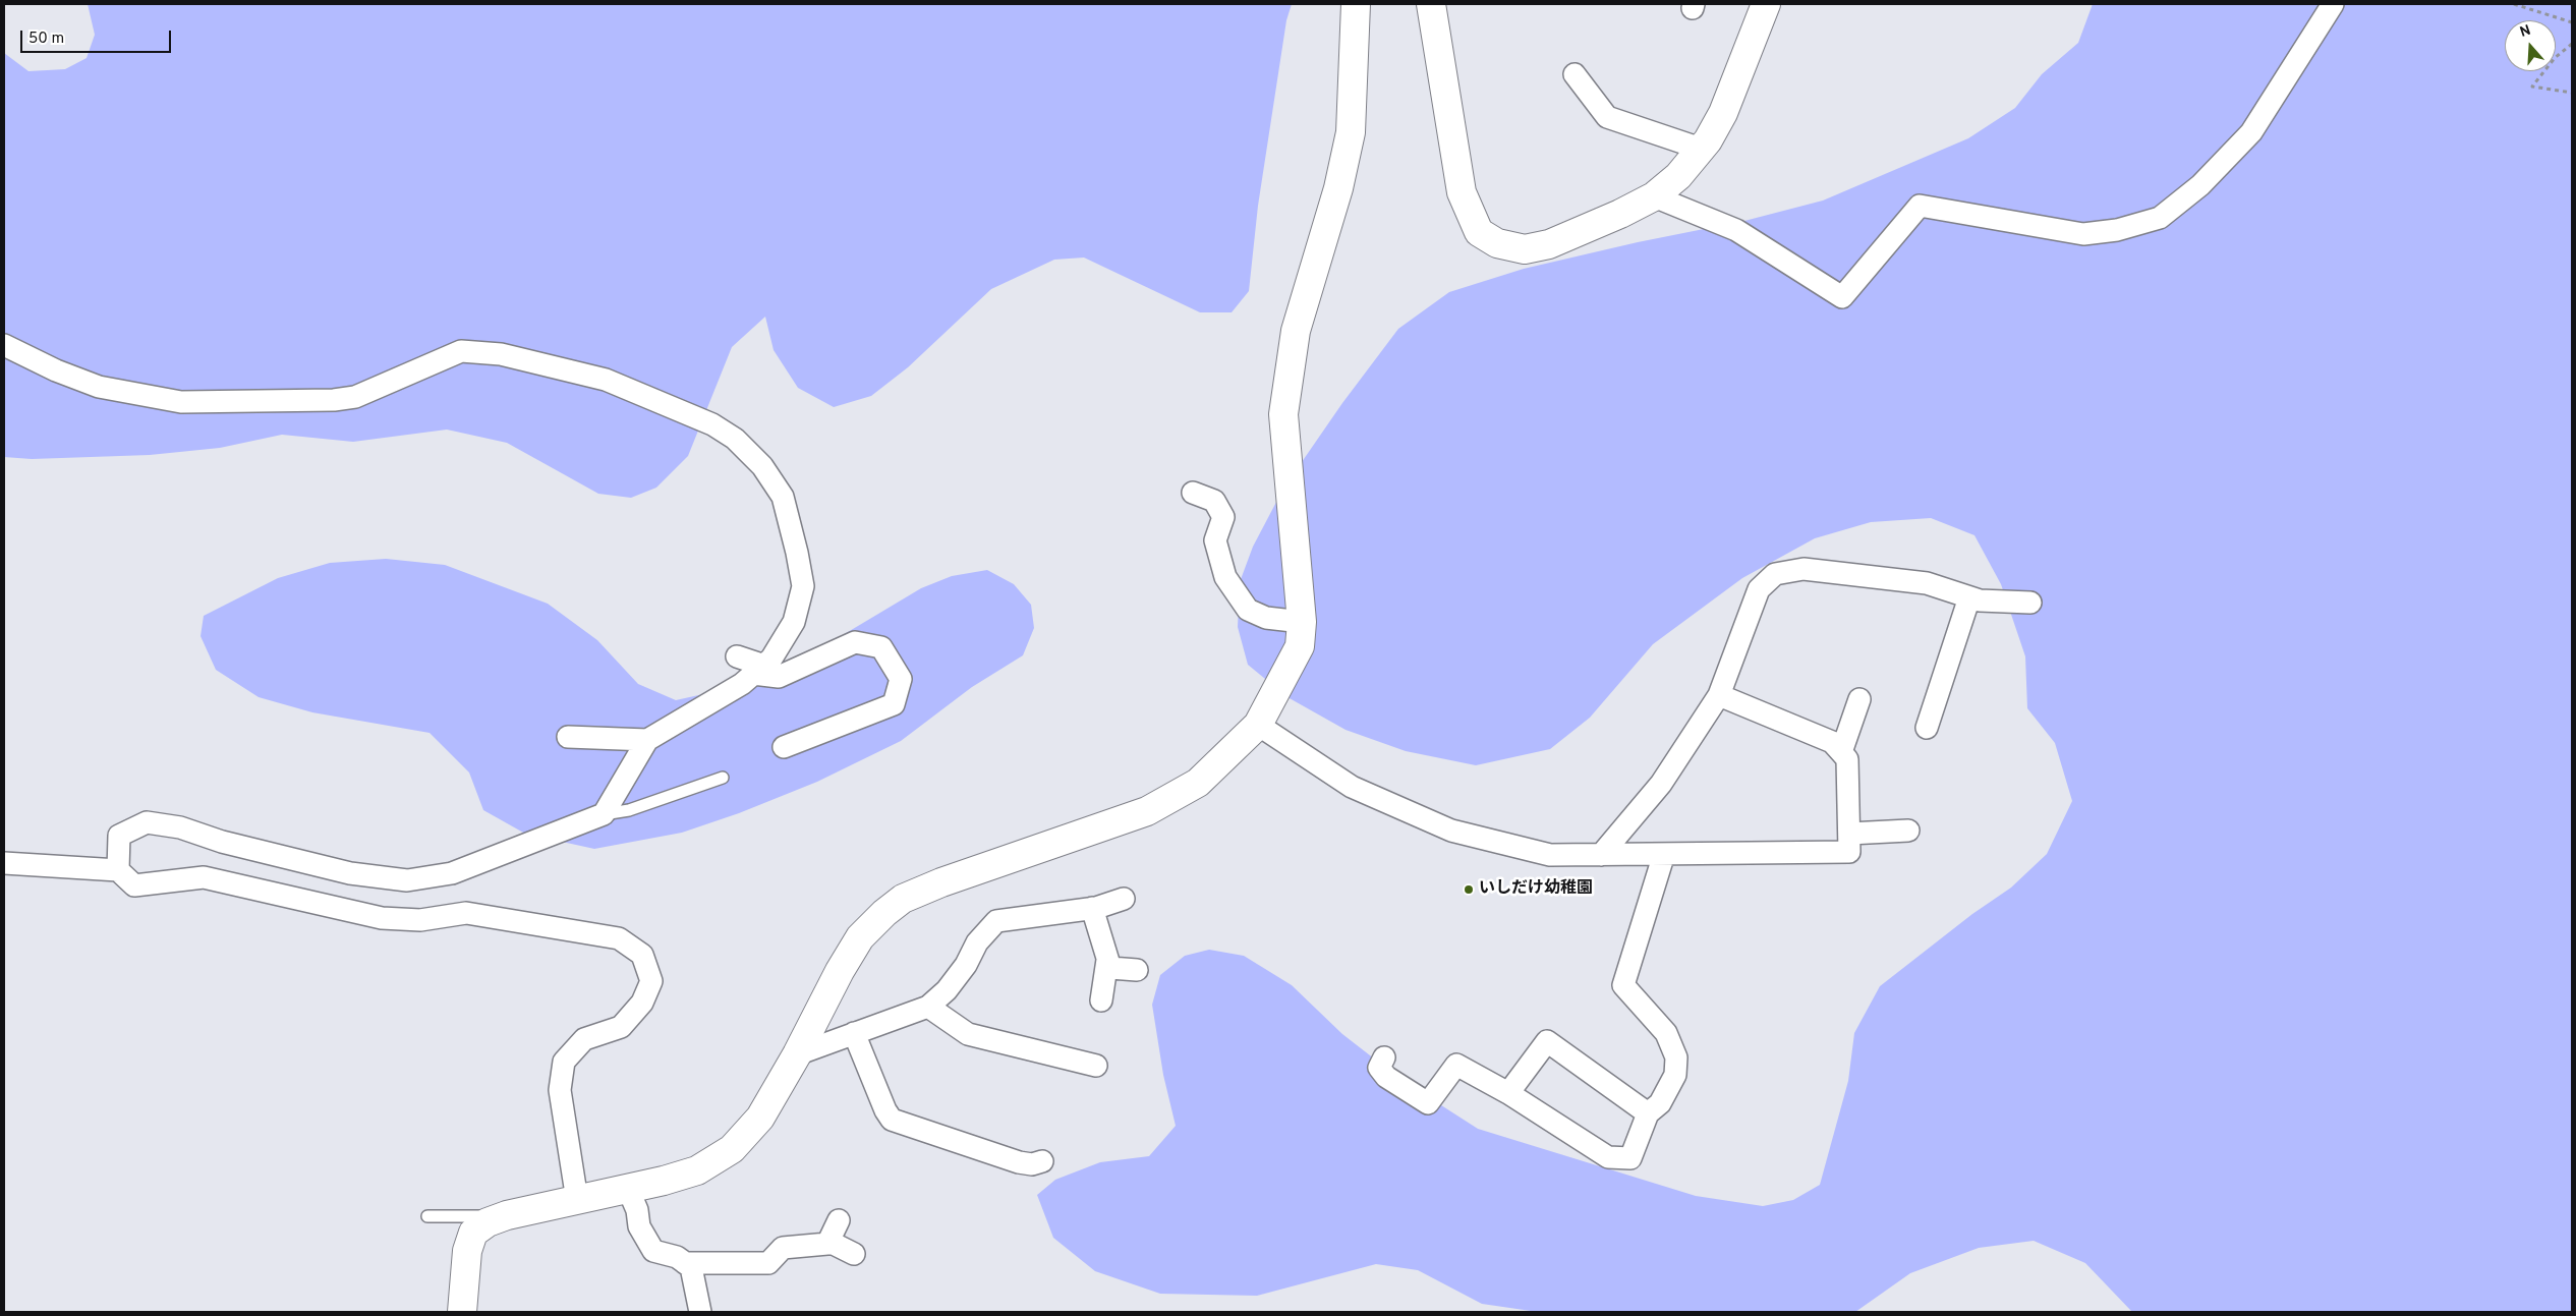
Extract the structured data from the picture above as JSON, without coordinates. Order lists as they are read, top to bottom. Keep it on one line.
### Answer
{"places":["いしだけ幼稚園"],"scale_bar":"50 m","north":"top"}
